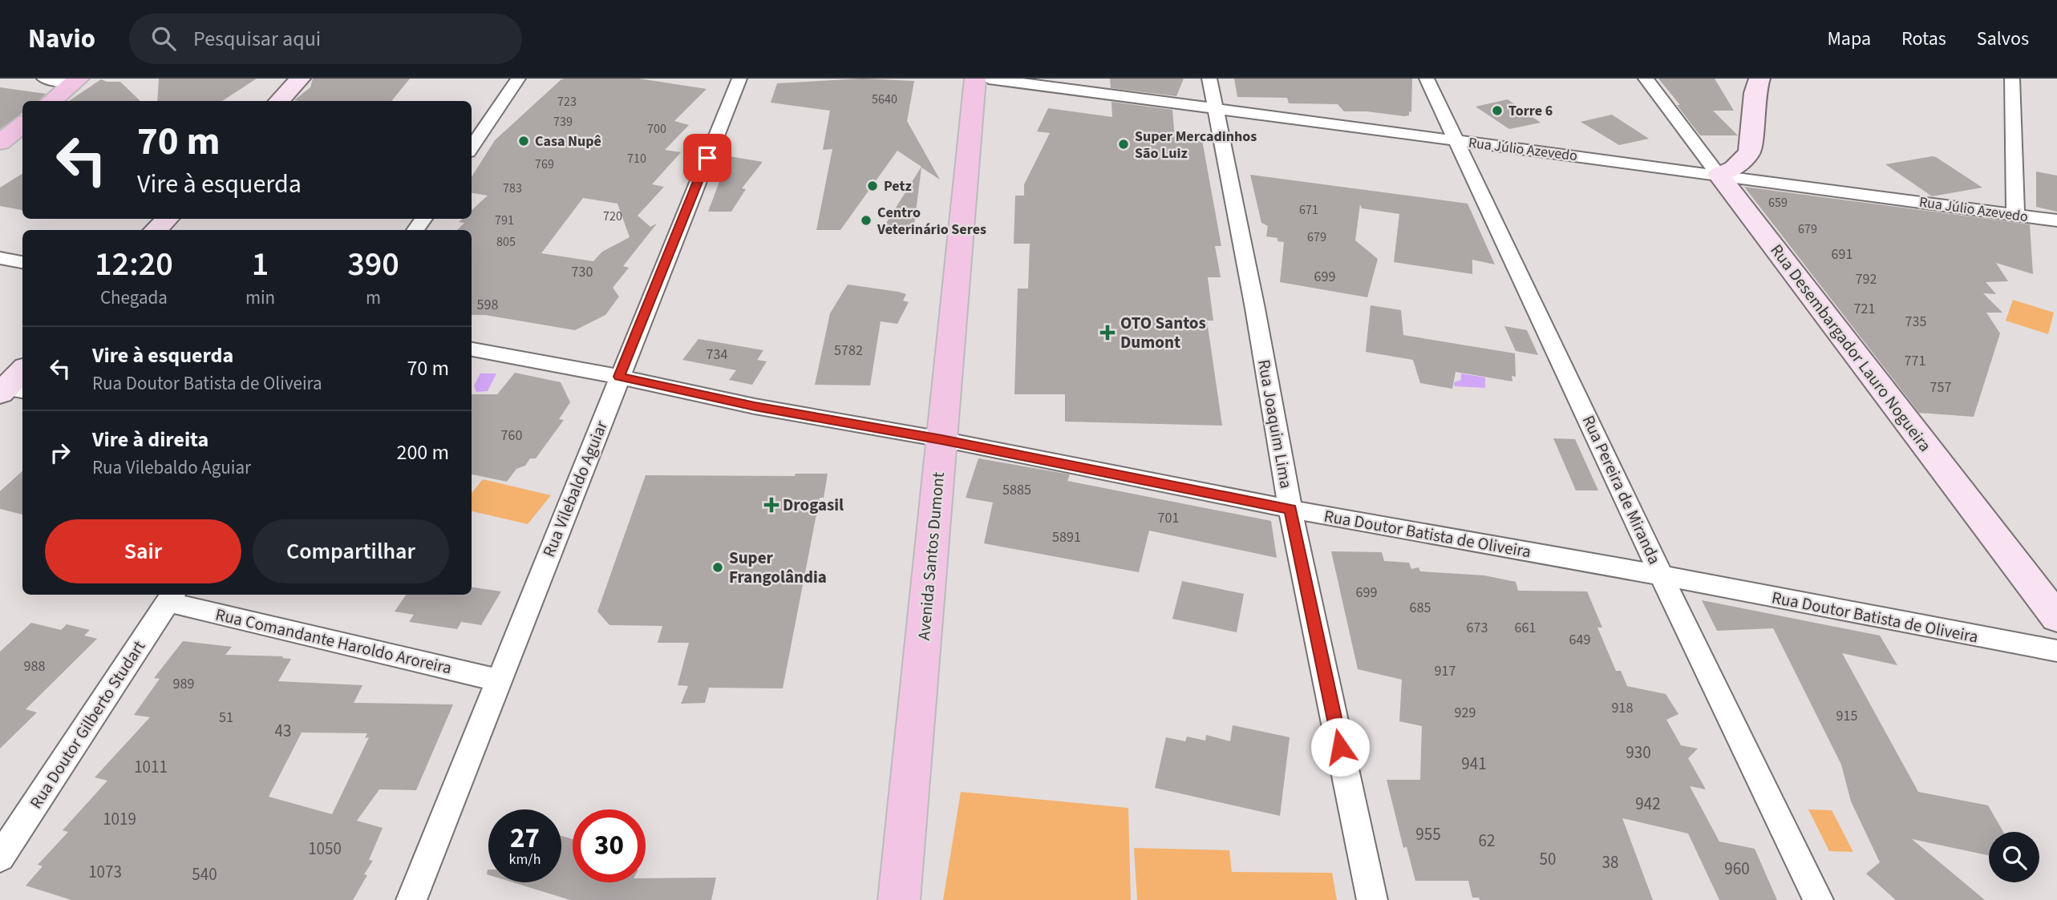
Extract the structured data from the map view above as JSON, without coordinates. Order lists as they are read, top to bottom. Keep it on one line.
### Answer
{"streets":{"main road":["Avenida Santos Dumont"],"street":["Rua Júlio Azevedo","Rua Desembargador Lauro Nogueira","Rua Joaquim Lima","Rua Vilebaldo Aguiar","Rua Pereira de Miranda","Rua Doutor Batista de Oliveira","Rua Comandante Haroldo Aroreira","Rua Doutor Gilberto Studart"]},"crossings":[["Rua Júlio Azevedo","Rua Desembargador Lauro Nogueira"],["Rua Júlio Azevedo","Rua Joaquim Lima"],["Rua Júlio Azevedo","Rua Pereira de Miranda"],["Rua Joaquim Lima","Rua Doutor Batista de Oliveira"],["Rua Vilebaldo Aguiar","Rua Doutor Batista de Oliveira"],["Rua Vilebaldo Aguiar","Rua Comandante Haroldo Aroreira"],["Rua Pereira de Miranda","Rua Doutor Batista de Oliveira"],["Rua Doutor Batista de Oliveira","Avenida Santos Dumont"],["Rua Comandante Haroldo Aroreira","Rua Doutor Gilberto Studart"]],"places":{"other":["Torre 6","Casa Nupê","Super Mercadinhos São Luiz","Petz","Centro Veterinário Seres","Super Frangolândia"],"health":["OTO Santos Dumont","Drogasil"]},"house_numbers":["5640","723","739","700","710","769","783","659","671","720","791","679","679","805","691","730","699","792","598","721","735","5782","734","771","757","760","5885","701","5891","699","685","673","661","649","988","917","989","918","929","915","51","43","930","941","1011","942","1019","955","62","1050","50","38","960","1073","540"],"page":{"header":"Navio","search":"Pesquisar aqui","nav":["Mapa","Rotas","Salvos"],"turn":["70 m","Vire à esquerda"],"eta":["12:20","Chegada","1","min","390","m"],"list":[{"name":"Vire à esquerda","note":"Rua Doutor Batista de Oliveira","value":"70 m"},{"name":"Vire à direita","note":"Rua Vilebaldo Aguiar","value":"200 m"}],"buttons":["Sair","Compartilhar"],"speed":"27 km/h","limit":"30"}}
